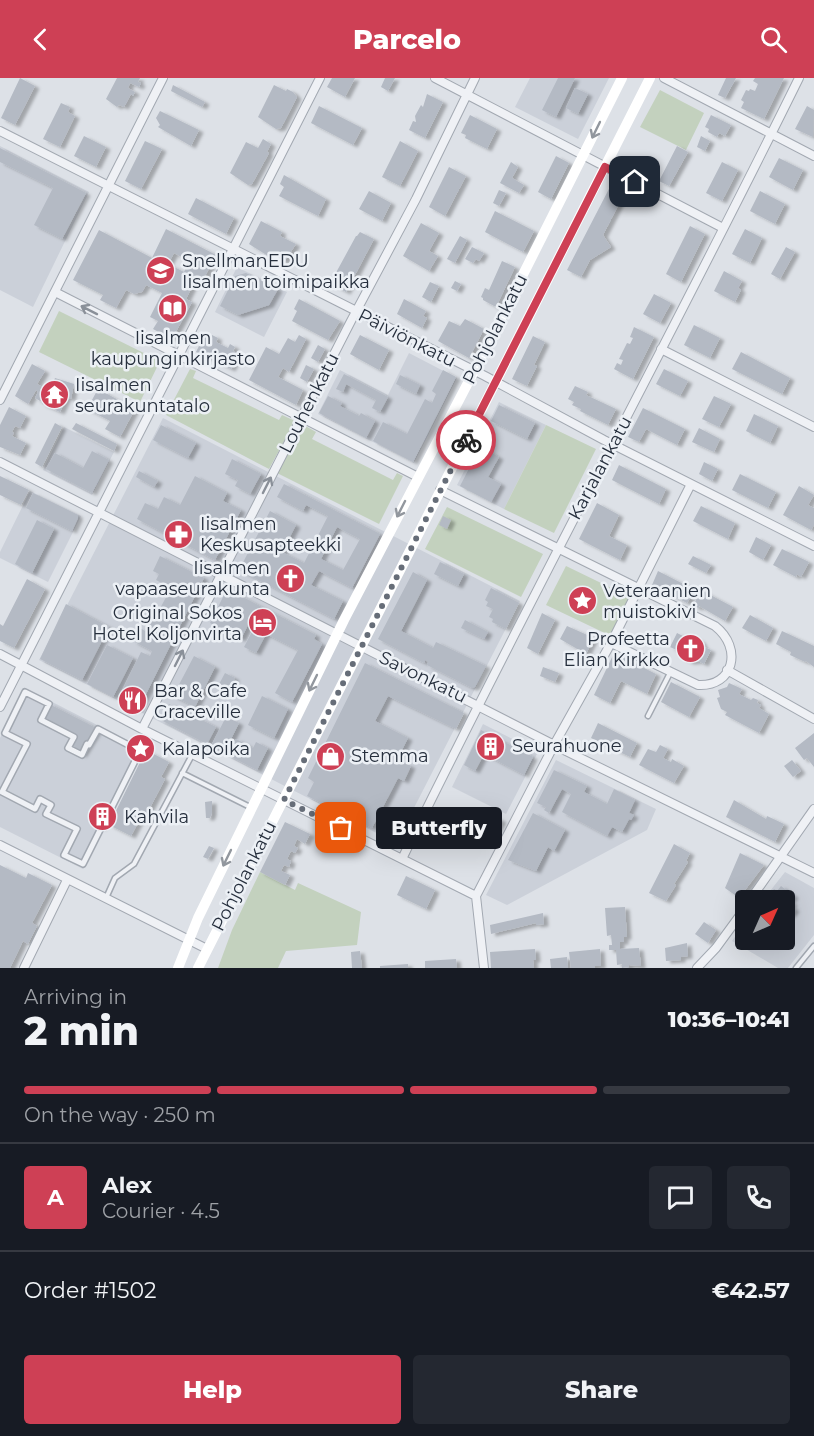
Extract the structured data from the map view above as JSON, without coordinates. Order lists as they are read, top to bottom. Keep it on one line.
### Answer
{"streets":{"main road":["Pohjolankatu"],"street":["Päiviönkatu","Louhenkatu","Karjalankatu","Savonkatu"]},"crossings":[["Pohjolankatu","Päiviönkatu"],["Pohjolankatu","Savonkatu"],["Päiviönkatu","Louhenkatu"],["Päiviönkatu","Karjalankatu"],["Louhenkatu","Savonkatu"],["Karjalankatu","Savonkatu"]],"one_way":["Louhenkatu"],"places":{"school or university":["SnellmanEDU Iisalmen toimipaikka"],"library":["Iisalmen kaupunginkirjasto"],"temple":["Iisalmen seurakuntatalo"],"pharmacy":["Iisalmen Keskusapteekki"],"church":["Iisalmen vapaaseurakunta","Profeetta Elian Kirkko"],"place":["Veteraanien muistokivi","Kalapoika"],"hotel":["Original Sokos Hotel Koljonvirta"],"restaurant":["Bar & Cafe Graceville"],"building":["Seurahuone","Kahvila"],"shop":["Stemma"],"other":["Butterfly"]},"north":"top right","page":{"header":"Parcelo","bubble":"Butterfly","heading":["2 min","Arriving in","10:36–10:41"],"panel":["Alex","Courier · 4.5","Order #1502","€42.57"],"bar":"On the way · 250 m","round":"A","buttons":["Help","Share"]}}
